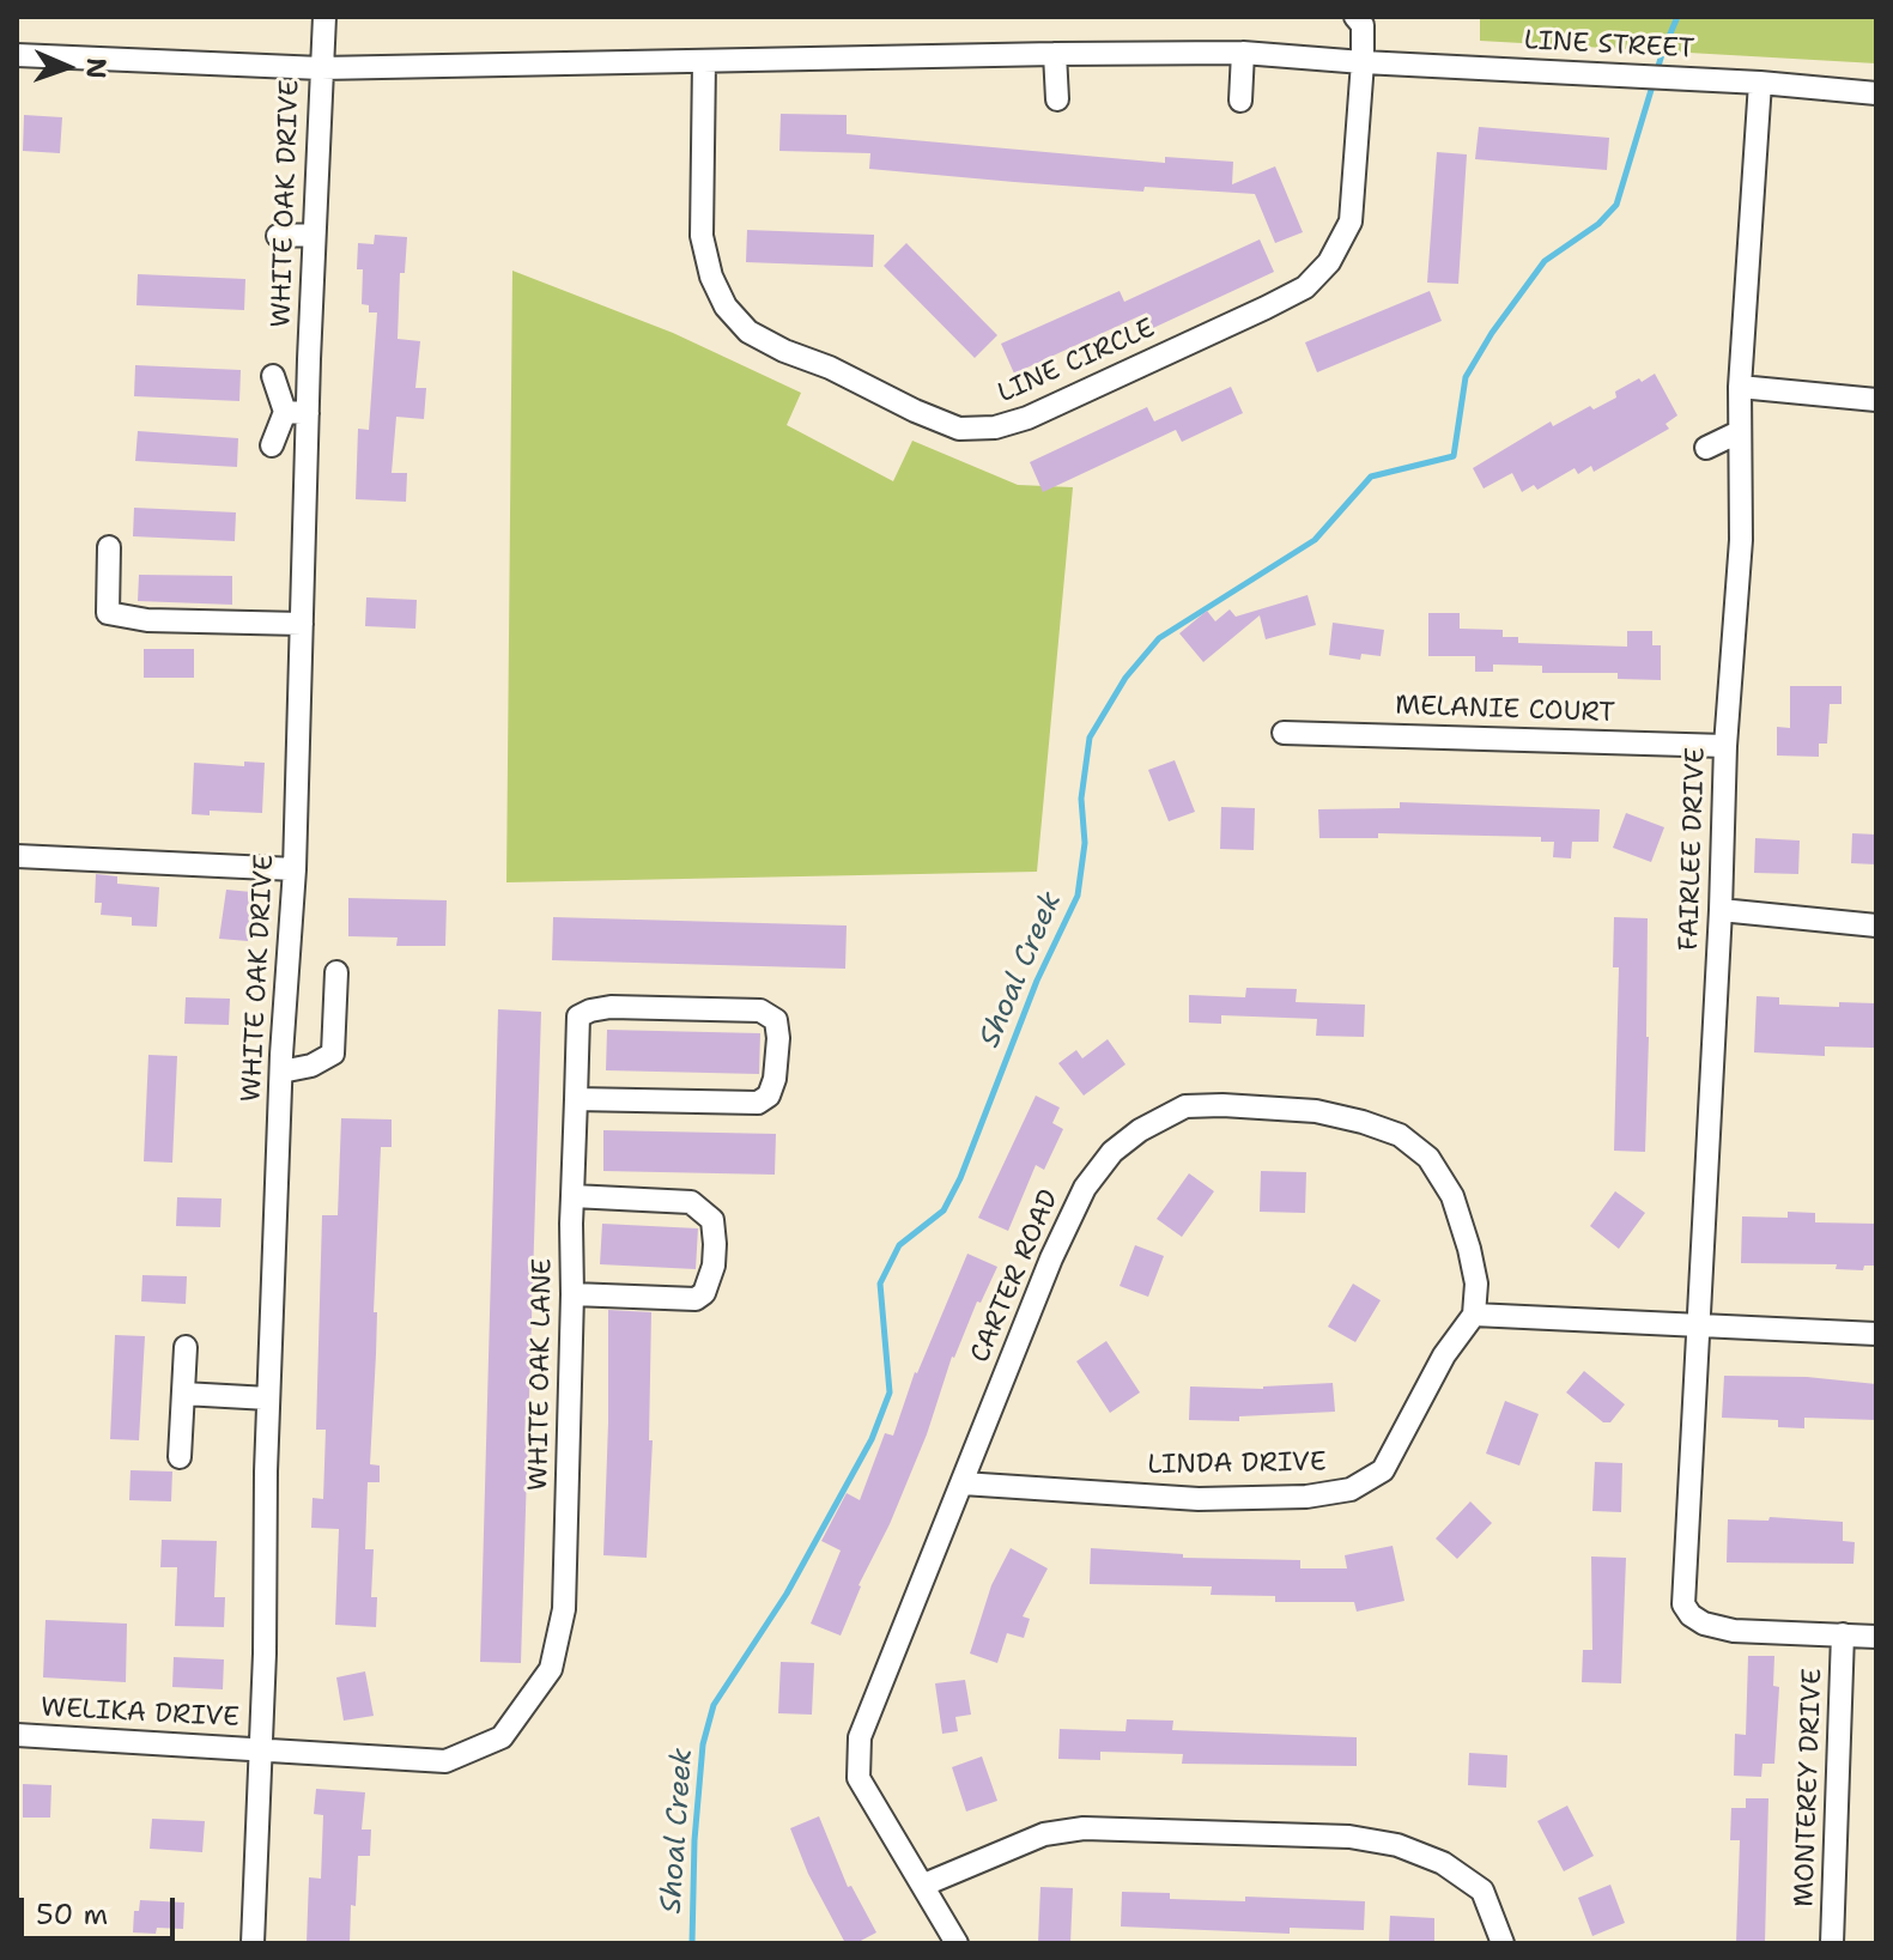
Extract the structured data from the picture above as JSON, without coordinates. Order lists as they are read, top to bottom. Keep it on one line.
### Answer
{"streets":{"street":["LINE STREET","WHITE OAK DRIVE","LINE CIRCLE","MELANIE COURT","FAIRLEE DRIVE","CARTER ROAD","WHITE OAK LANE","LINDA DRIVE","WELIKA DRIVE","MONTEREY DRIVE"]},"crossings":[["LINE STREET","WHITE OAK DRIVE"],["LINE STREET","LINE CIRCLE"],["LINE STREET","FAIRLEE DRIVE"],["WHITE OAK DRIVE","WHITE OAK LANE"],["WHITE OAK DRIVE","WELIKA DRIVE"],["MELANIE COURT","FAIRLEE DRIVE"],["FAIRLEE DRIVE","MONTEREY DRIVE"],["CARTER ROAD","LINDA DRIVE"],["WHITE OAK LANE","WELIKA DRIVE"]],"water":["Shoal Creek"],"scale_bar":"50 m","north":"right"}
